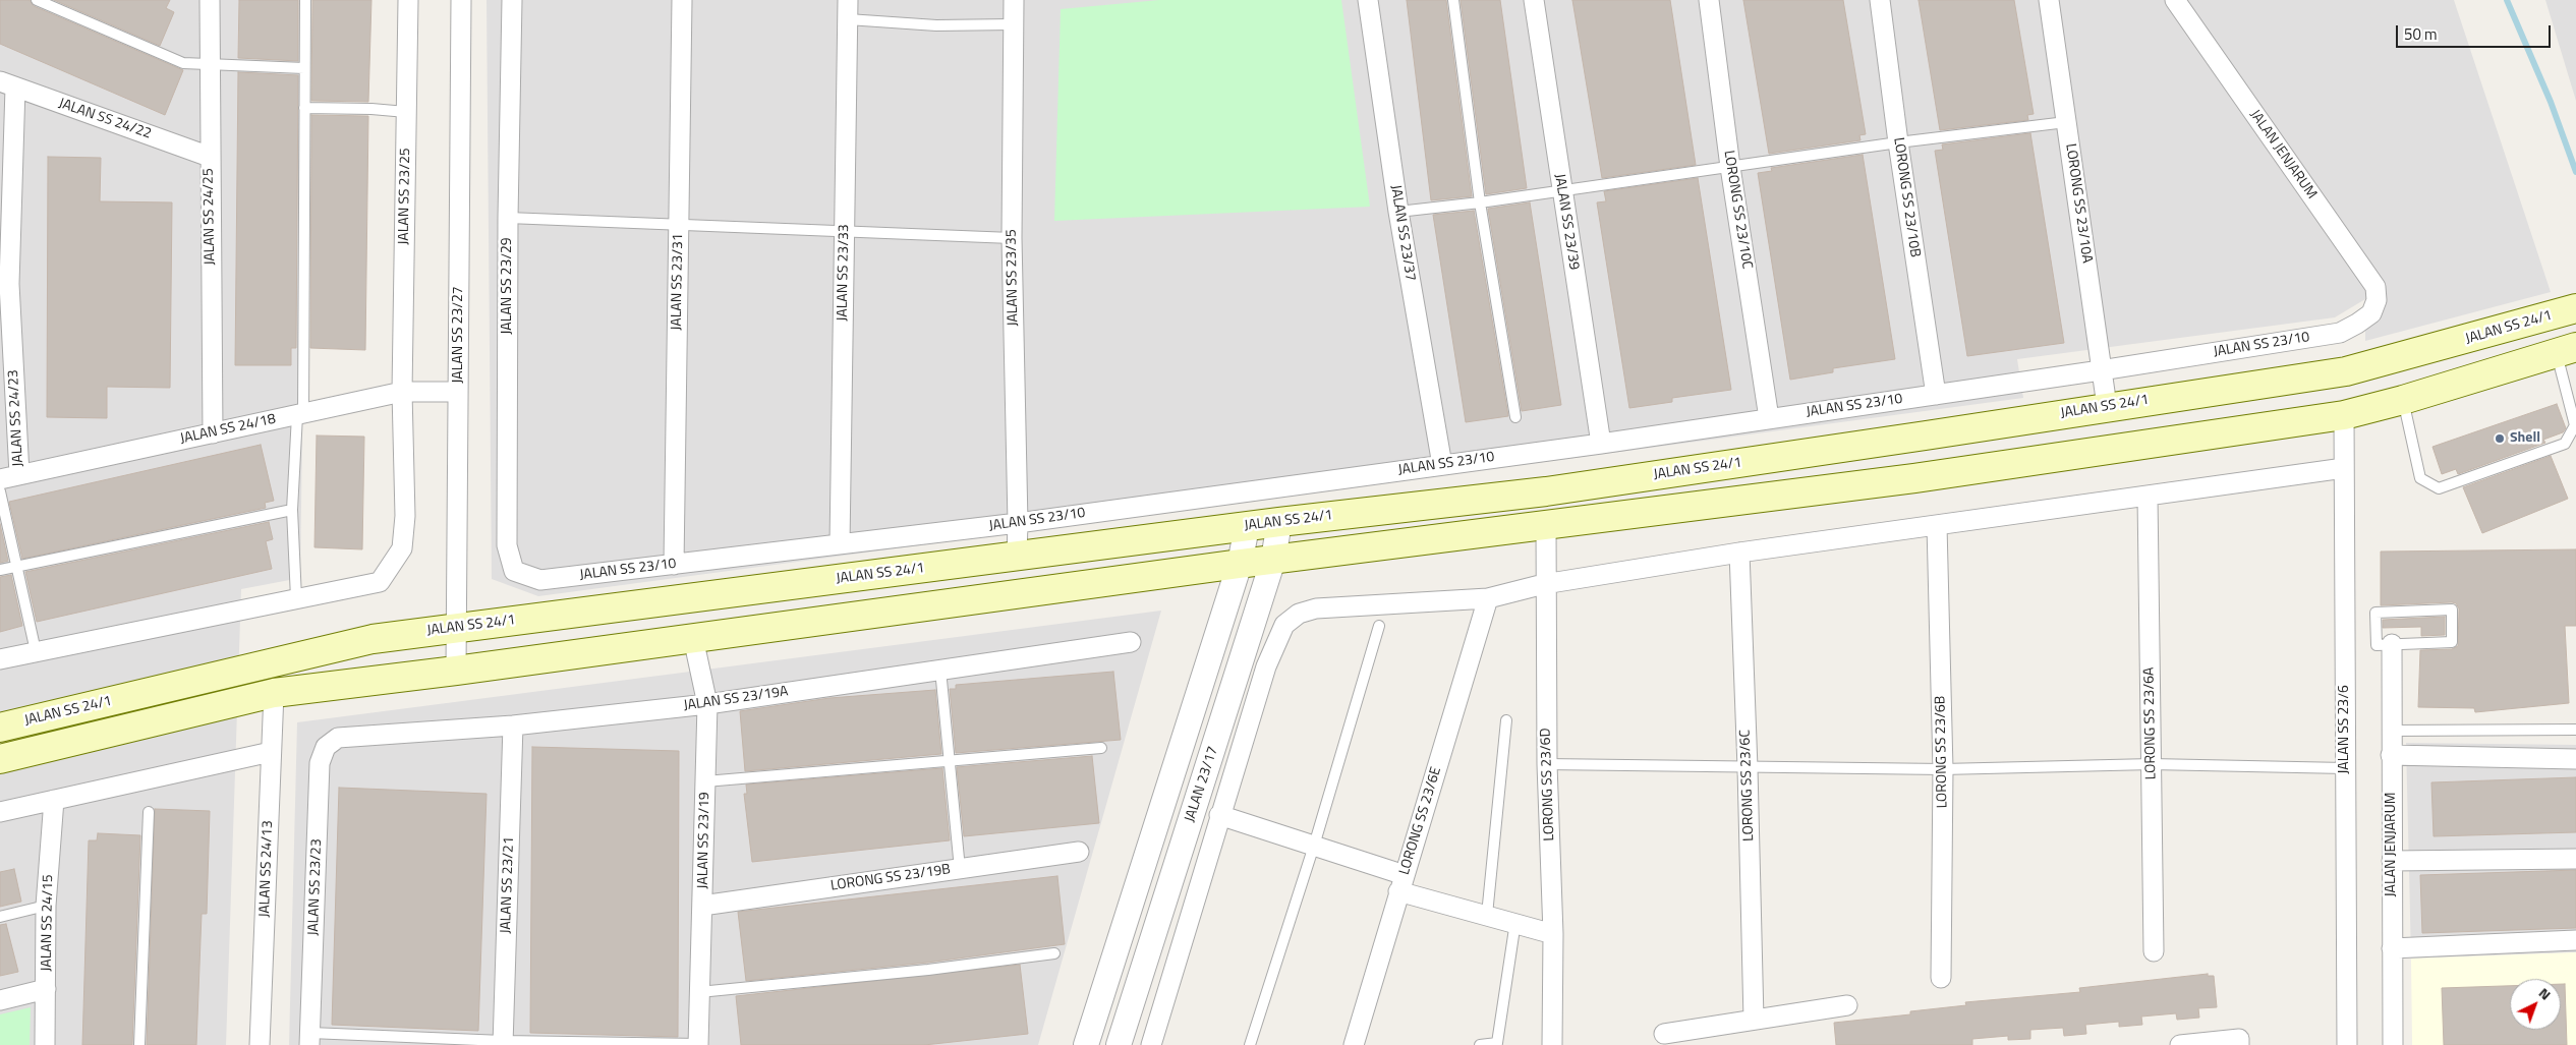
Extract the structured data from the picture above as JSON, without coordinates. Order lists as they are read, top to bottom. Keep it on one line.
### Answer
{"streets":{"main road":["JALAN SS 24/1"],"street":["JALAN SS 24/22","JALAN JENJARUM","JALAN SS 23/25","LORONG SS 23/10B","LORONG SS 23/10A","LORONG SS 23/10C","JALAN SS 24/25","JALAN SS 23/39","JALAN SS 23/37","JALAN SS 23/33","JALAN SS 23/35","JALAN SS 23/31","JALAN SS 23/29","JALAN SS 23/27","JALAN SS 23/10","JALAN SS 24/23","JALAN SS 24/18","JALAN SS 23/19A","LORONG SS 23/6A","JALAN SS 23/6","LORONG SS 23/6B","JALAN 23/17","LORONG SS 23/6D","LORONG SS 23/6C","LORONG SS 23/6E","JALAN SS 23/19","JALAN SS 24/13","LORONG SS 23/19B","JALAN SS 23/21","JALAN SS 23/23","JALAN SS 24/15"]},"crossings":[["JALAN SS 24/22","JALAN SS 24/25"],["JALAN SS 24/22","JALAN SS 24/23"],["JALAN JENJARUM","JALAN SS 23/10"],["JALAN SS 23/25","JALAN SS 24/18"],["LORONG SS 23/10B","JALAN SS 23/10"],["LORONG SS 23/10A","JALAN SS 24/1"],["LORONG SS 23/10A","JALAN SS 23/10"],["LORONG SS 23/10C","JALAN SS 23/10"],["JALAN SS 24/25","JALAN SS 24/18"],["JALAN SS 23/39","JALAN SS 23/10"],["JALAN SS 23/37","JALAN SS 23/10"],["JALAN SS 23/33","JALAN SS 23/10"],["JALAN SS 23/35","JALAN SS 24/1"],["JALAN SS 23/35","JALAN SS 23/10"],["JALAN SS 23/31","JALAN SS 23/10"],["JALAN SS 23/29","JALAN SS 23/10"],["JALAN SS 24/1","JALAN SS 23/27"],["JALAN SS 24/1","JALAN 23/17"],["JALAN SS 23/27","JALAN SS 24/18"],["JALAN SS 24/23","JALAN SS 24/18"],["JALAN SS 23/19A","JALAN SS 23/19"],["JALAN SS 23/19A","JALAN SS 23/21"],["JALAN SS 23/19A","JALAN SS 23/23"],["JALAN SS 23/19","LORONG SS 23/19B"]],"places":["Shell"],"scale_bar":"50 m","north":"top right"}
